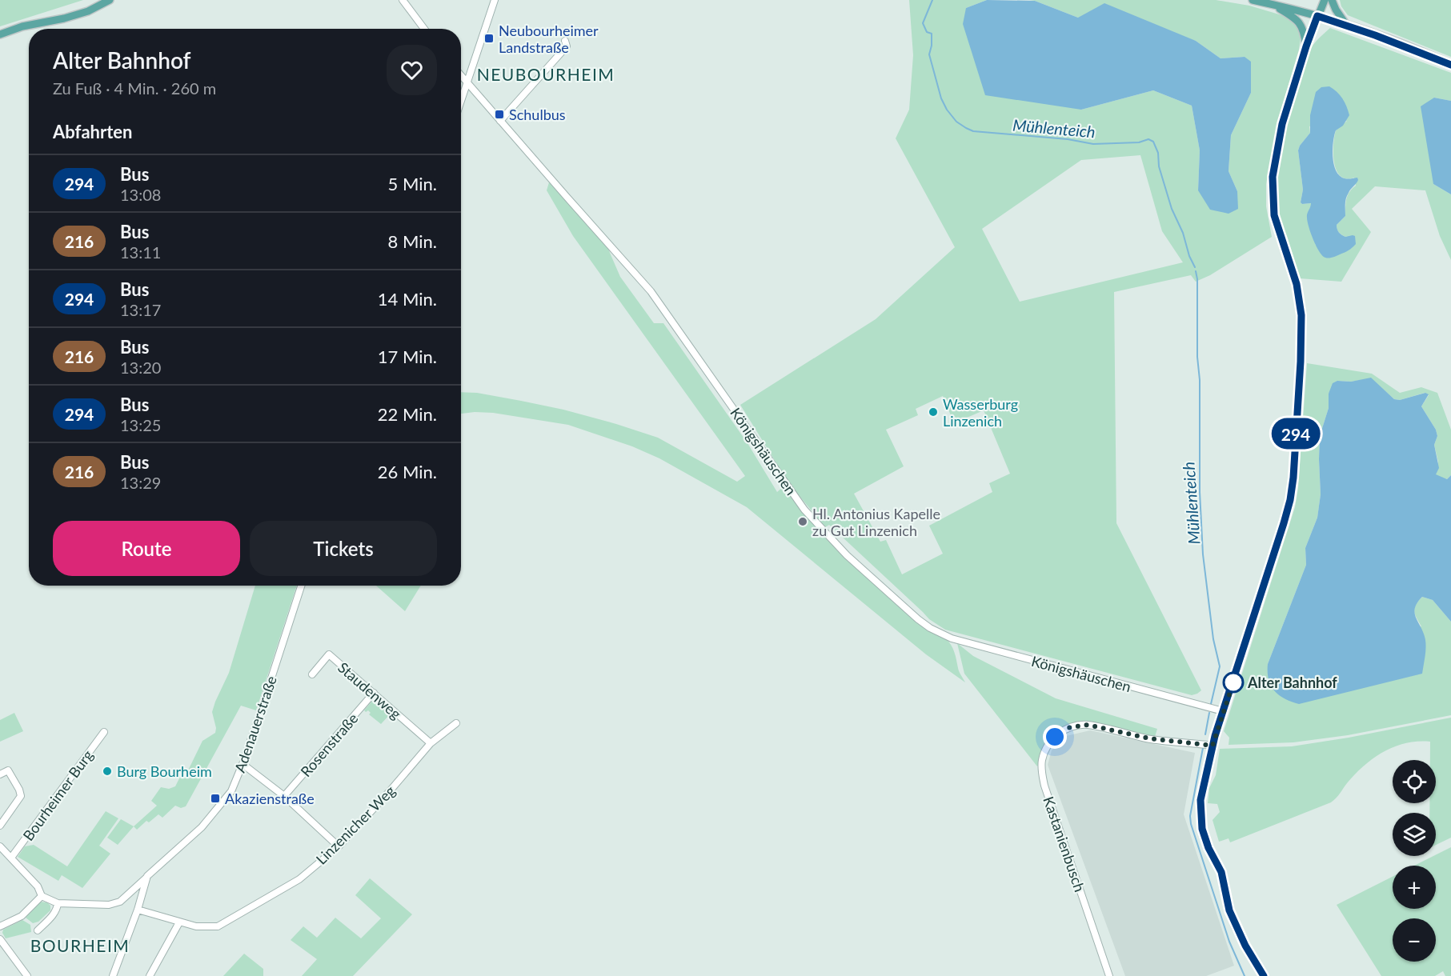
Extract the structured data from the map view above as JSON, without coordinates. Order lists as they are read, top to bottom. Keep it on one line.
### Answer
{"streets":{"street":["Königshäuschen","Staudenweg","Adenauerstraße","Rosenstraße","Bourheimer Burg","Linzenicher Weg","Kastanienbusch"]},"crossings":[["Staudenweg","Rosenstraße"],["Staudenweg","Linzenicher Weg"]],"districts":["NEUBOURHEIM","BOURHEIM"],"water":["Mühlenteich"],"places":{"transit":["Neubourheimer Landstraße","Schulbus","Akazienstraße"],"other":["Wasserburg Linzenich","Hl. Antonius Kapelle zu Gut Linzenich","Alter Bahnhof","Burg Bourheim"]},"lines":["bus line 294"],"page":{"on_map":"294","heading":[["Alter Bahnhof","Zu Fuß · 4 Min. · 260 m"],"Abfahrten"],"list":[{"mark":"294","name":"Bus","note":"13:08","value":"5 Min."},{"mark":"216","name":"Bus","note":"13:11","value":"8 Min."},{"mark":"294","name":"Bus","note":"13:17","value":"14 Min."},{"mark":"216","name":"Bus","note":"13:20","value":"17 Min."},{"mark":"294","name":"Bus","note":"13:25","value":"22 Min."},{"mark":"216","name":"Bus","note":"13:29","value":"26 Min."}],"buttons":["Route","Tickets"],"map_buttons":["+","−"]}}
